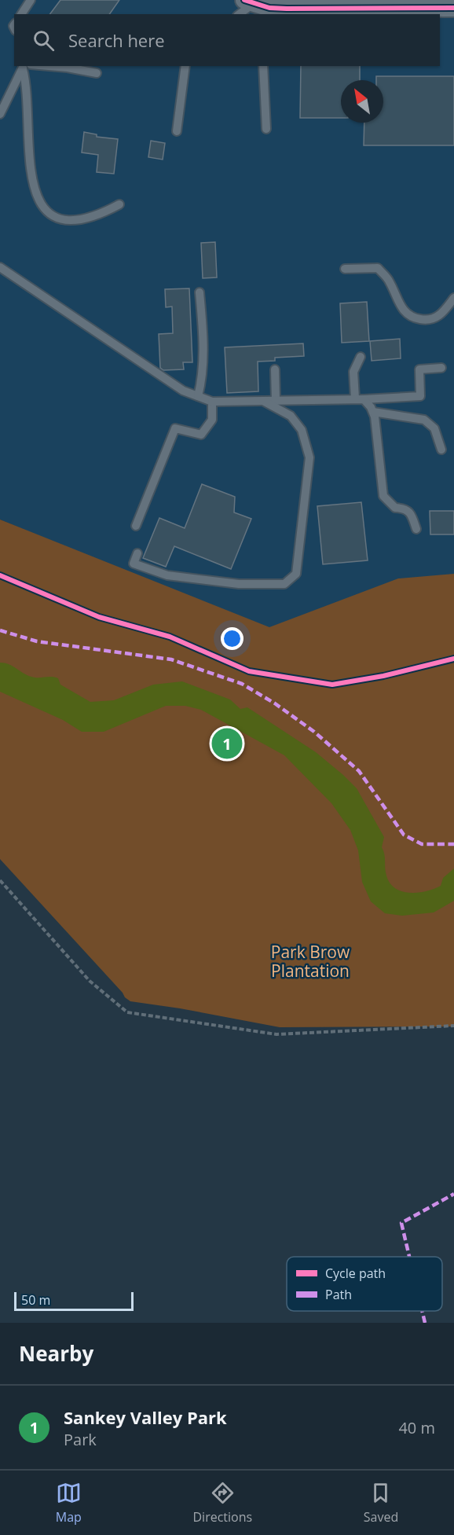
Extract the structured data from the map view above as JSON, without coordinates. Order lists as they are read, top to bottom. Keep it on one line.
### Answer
{"parks":["Park Brow Plantation"],"legend":["Cycle path","Path"],"scale_bar":"50 m","north":"top left","page":{"search":"Search here","pins":"1","scale":"50 m","heading":"Nearby","list":[{"mark":"1","name":"Sankey Valley Park","note":"Park","value":"40 m"}],"nav":["Map","Directions","Saved"]}}
